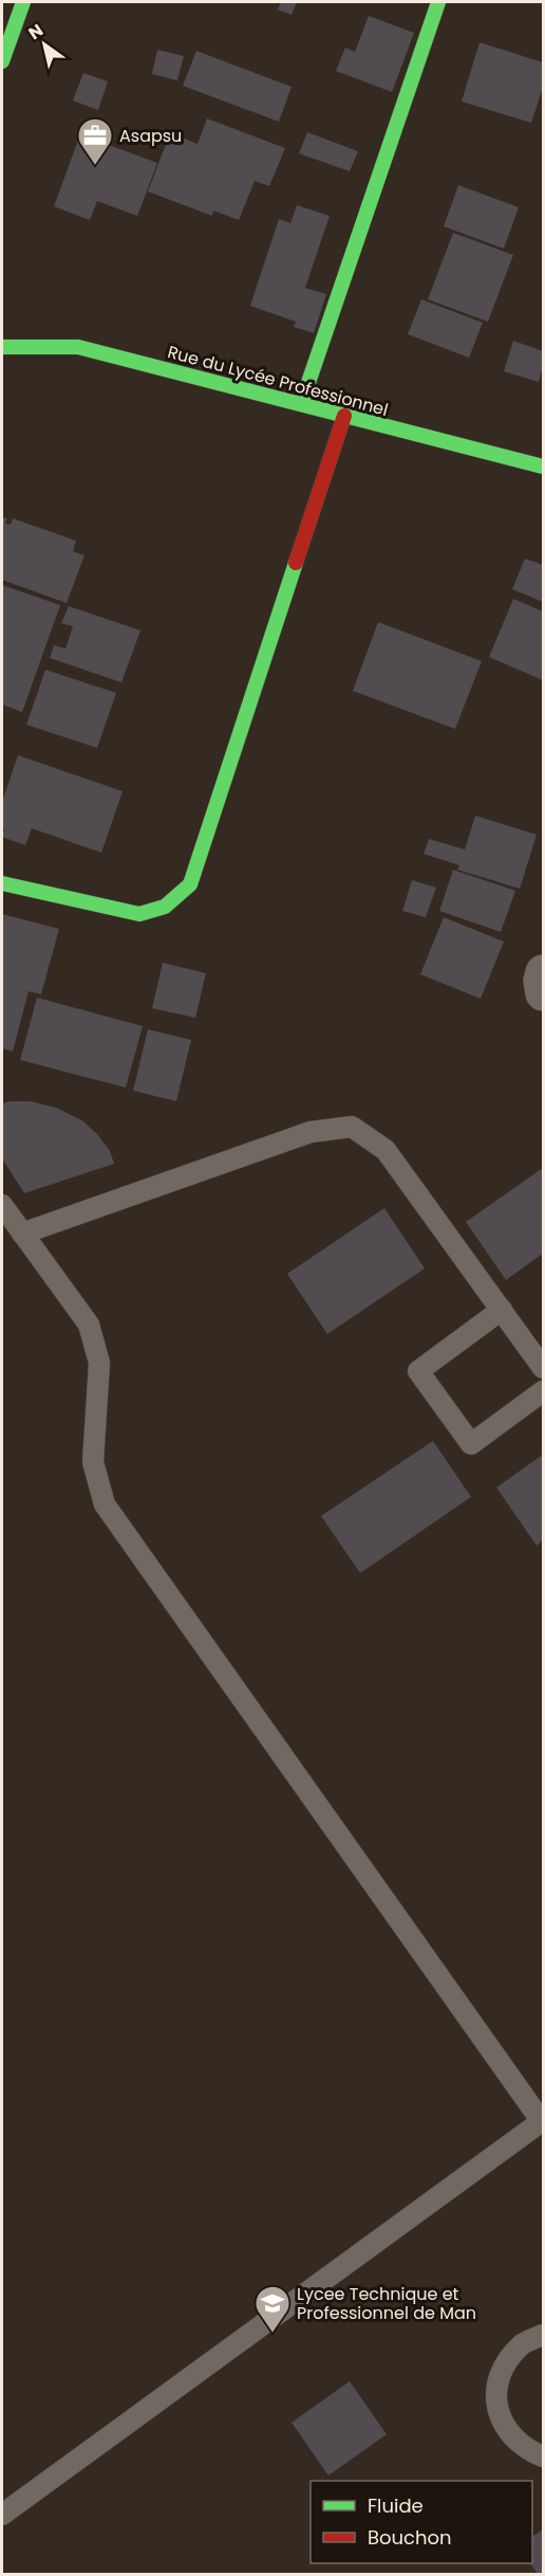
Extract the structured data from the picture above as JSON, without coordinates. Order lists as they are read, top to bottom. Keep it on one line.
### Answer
{"streets":{"street":["Rue du Lycée Professionnel"]},"places":{"office":["Asapsu"],"school or university":["Lycee Technique et Professionnel de Man"]},"legend":["Fluide","Bouchon"],"north":"top left"}
